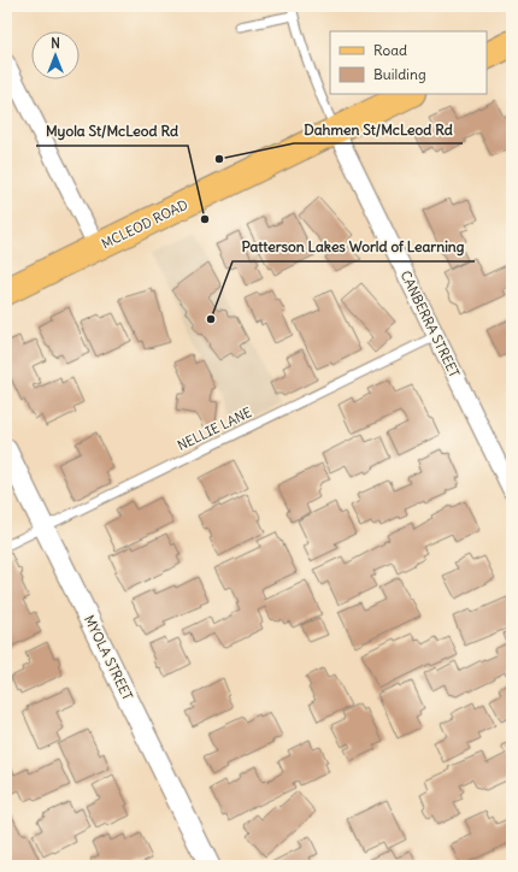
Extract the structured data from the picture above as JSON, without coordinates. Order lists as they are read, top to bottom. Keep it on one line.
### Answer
{"streets":{"main road":["MCLEOD ROAD"],"street":["CANBERRA STREET","MYOLA STREET"],"lane":["NELLIE LANE"]},"crossings":[["MCLEOD ROAD","CANBERRA STREET"],["CANBERRA STREET","NELLIE LANE"],["NELLIE LANE","MYOLA STREET"]],"places":["Dahmen St/McLeod Rd","Myola St/McLeod Rd","Patterson Lakes World of Learning"],"legend":["Road","Building"],"north":"top"}
